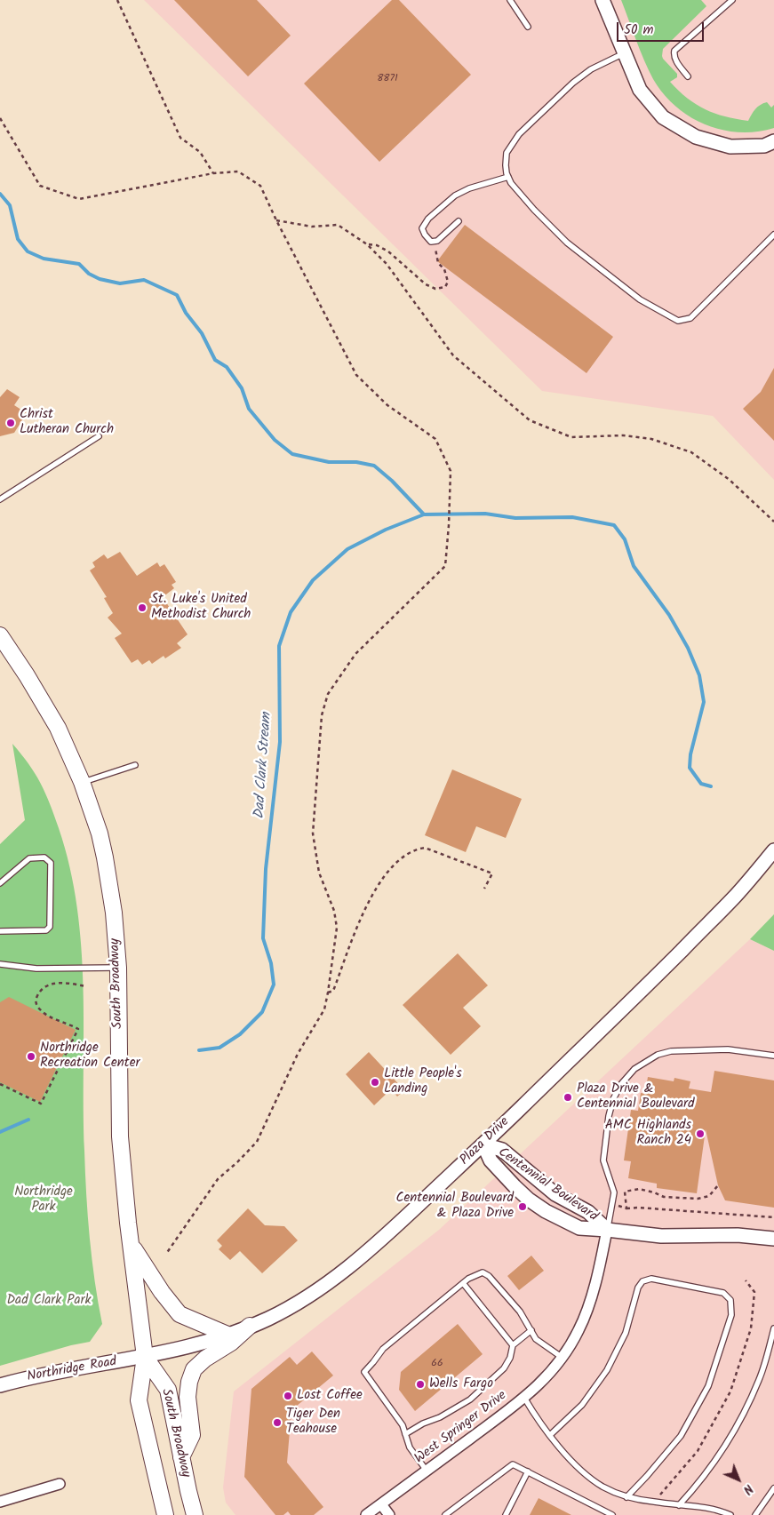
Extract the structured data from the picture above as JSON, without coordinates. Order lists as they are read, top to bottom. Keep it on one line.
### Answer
{"streets":{"main road":["South Broadway"],"street":["Plaza Drive","Centennial Boulevard","Northridge Road","West Springer Drive"]},"crossings":[["South Broadway","Plaza Drive"],["South Broadway","Northridge Road"],["Plaza Drive","Centennial Boulevard"],["Plaza Drive","Northridge Road"],["Centennial Boulevard","West Springer Drive"]],"water":["Dad Clark Stream"],"parks":["Northridge Park","Dad Clark Park"],"places":["Christ Lutheran Church","St. Luke's United Methodist Church","Northridge Recreation Center","Little People's Landing","Plaza Drive & Centennial Boulevard","AMC Highlands Ranch 24","Centennial Boulevard & Plaza Drive","Wells Fargo","Lost Coffee","Tiger Den Teahouse"],"house_numbers":["8871","66"],"scale_bar":"50 m","north":"bottom right"}
